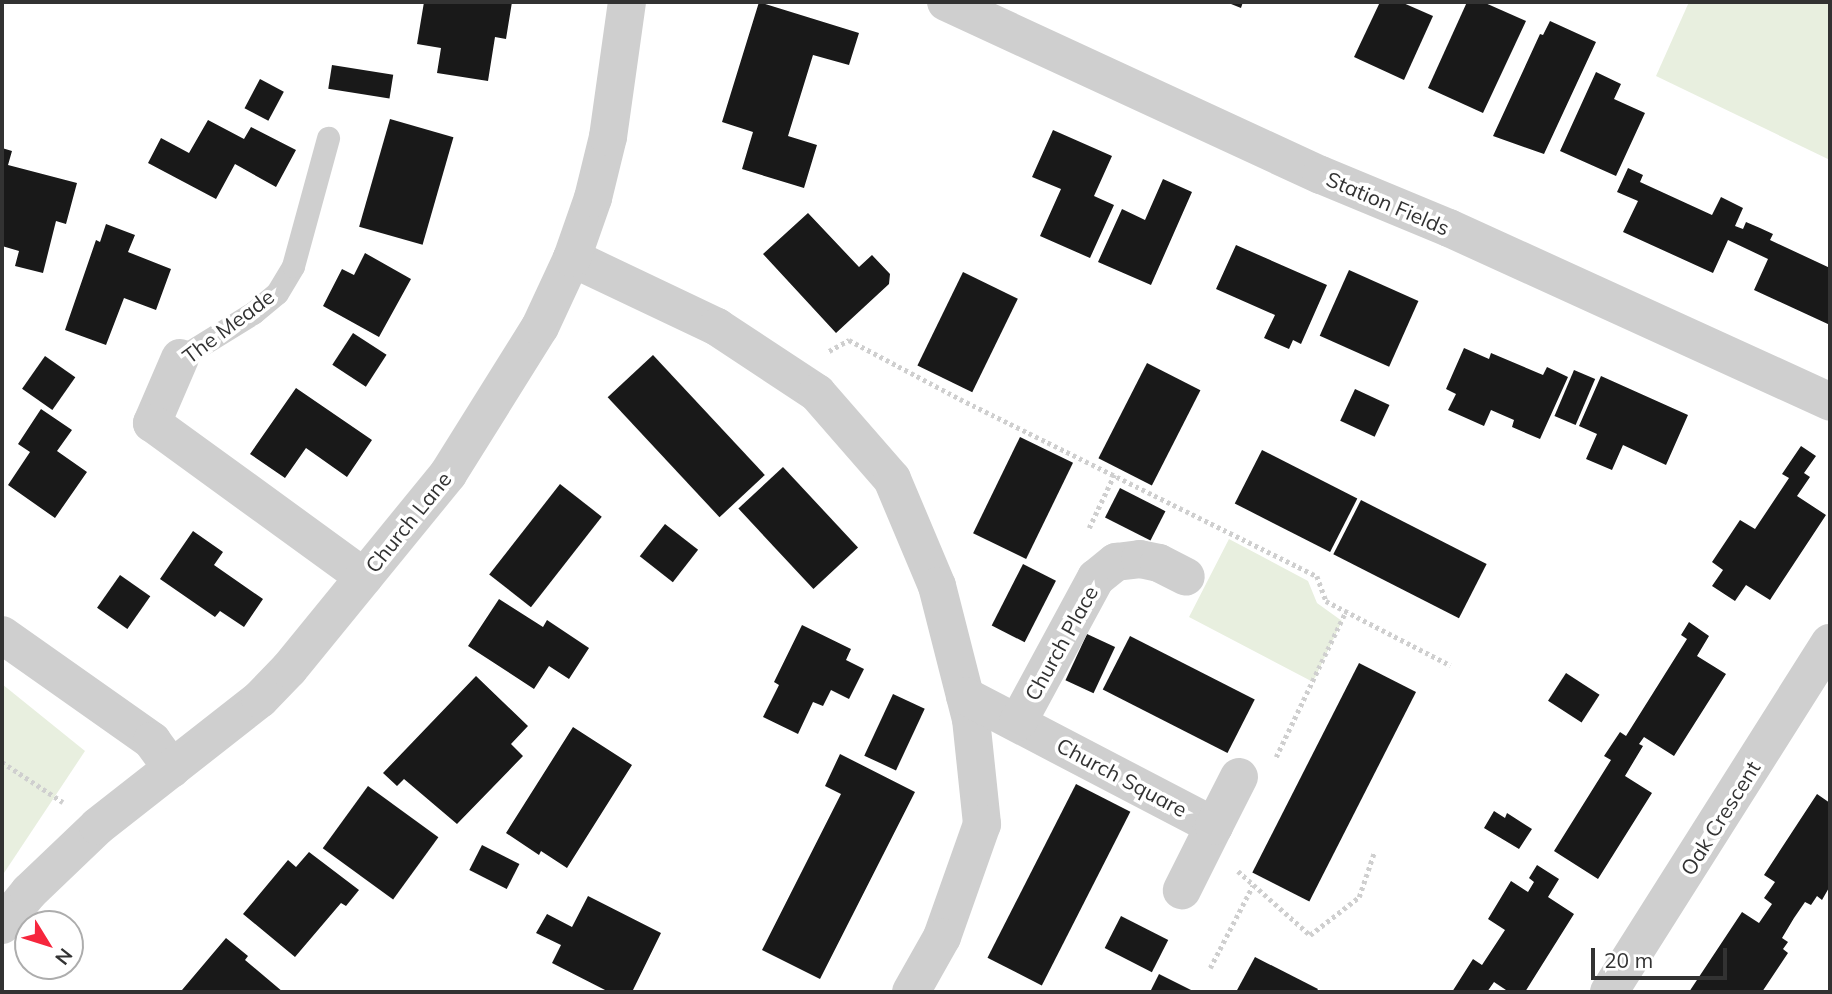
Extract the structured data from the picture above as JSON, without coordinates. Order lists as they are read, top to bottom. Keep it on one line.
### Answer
{"streets":{"street":["Station Fields","The Meade","Church Lane","Church Place","Church Square","Oak Crescent"]},"crossings":[["The Meade","Church Lane"],["Church Place","Church Square"]],"scale_bar":"20 m","north":"bottom right"}
